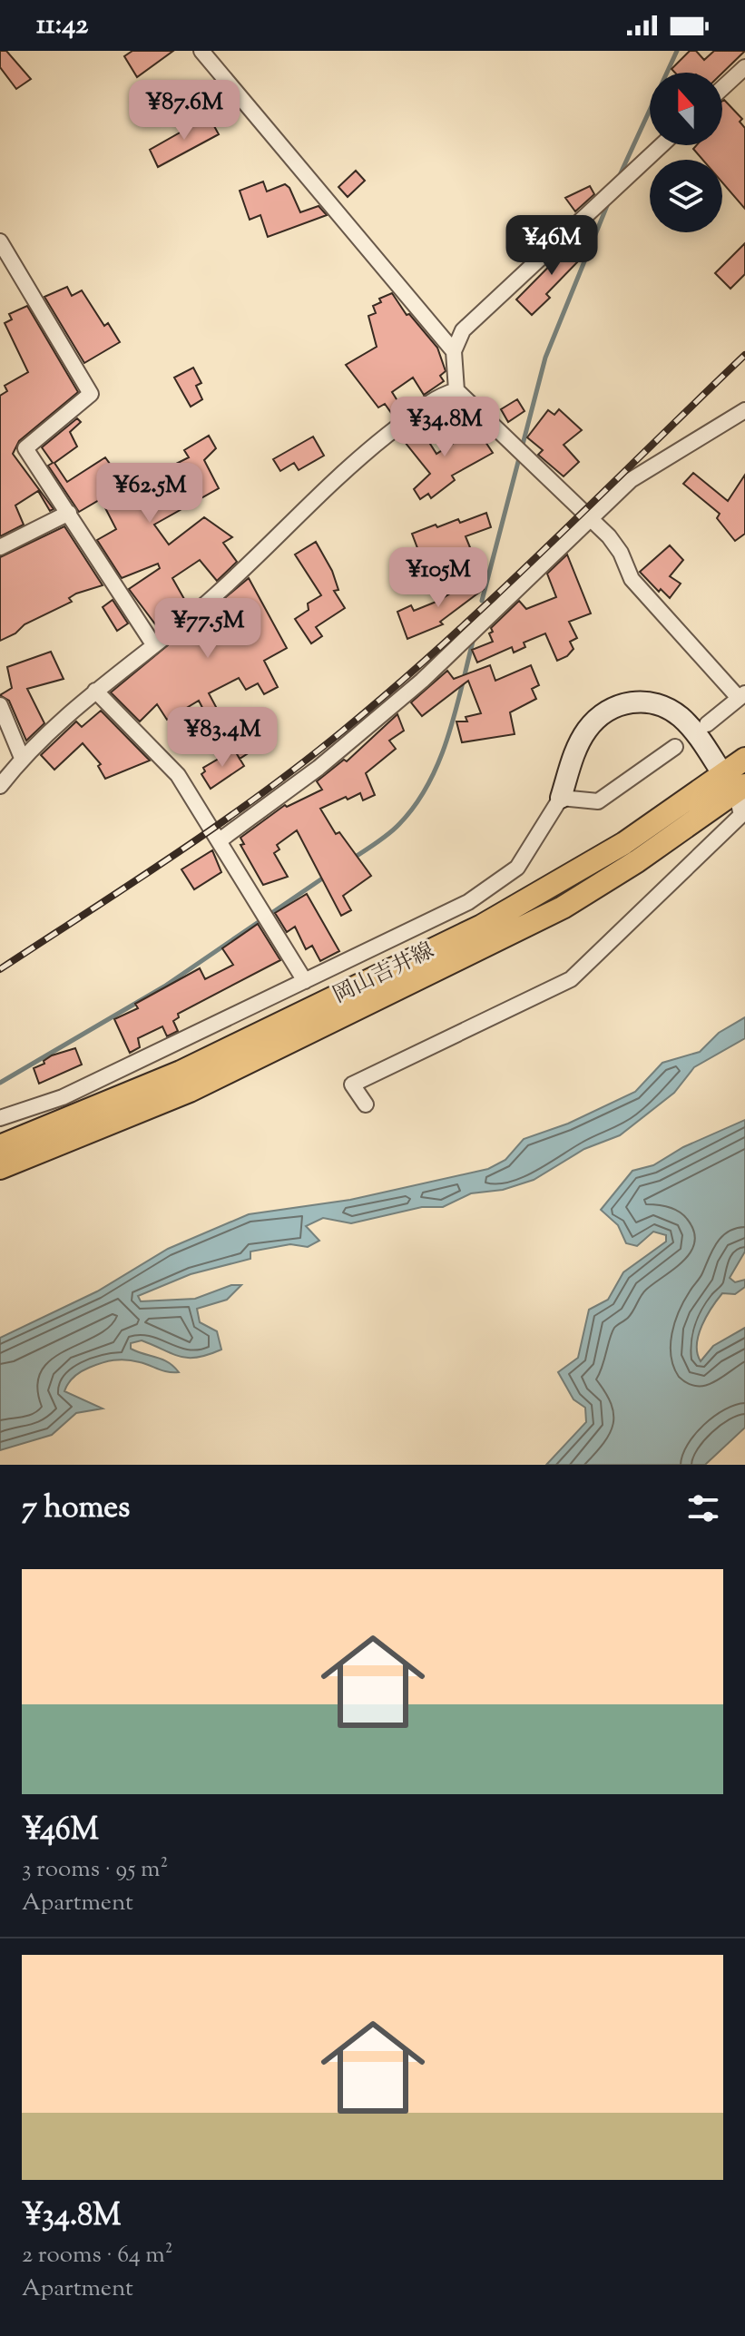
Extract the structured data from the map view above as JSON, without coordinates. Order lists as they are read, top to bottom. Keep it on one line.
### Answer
{"streets":{"main road":["岡山吉井線"]},"north":"top","page":{"status":"11:42","price":["¥87.6M","¥46M","¥34.8M","¥62.5M","¥105M","¥77.5M","¥83.4M"],"heading":"7 homes","list":[{"name":"¥46M","note":"3 rooms · 95 m² · Apartment"},{"name":"¥34.8M","note":"2 rooms · 64 m² · Apartment"}]}}
